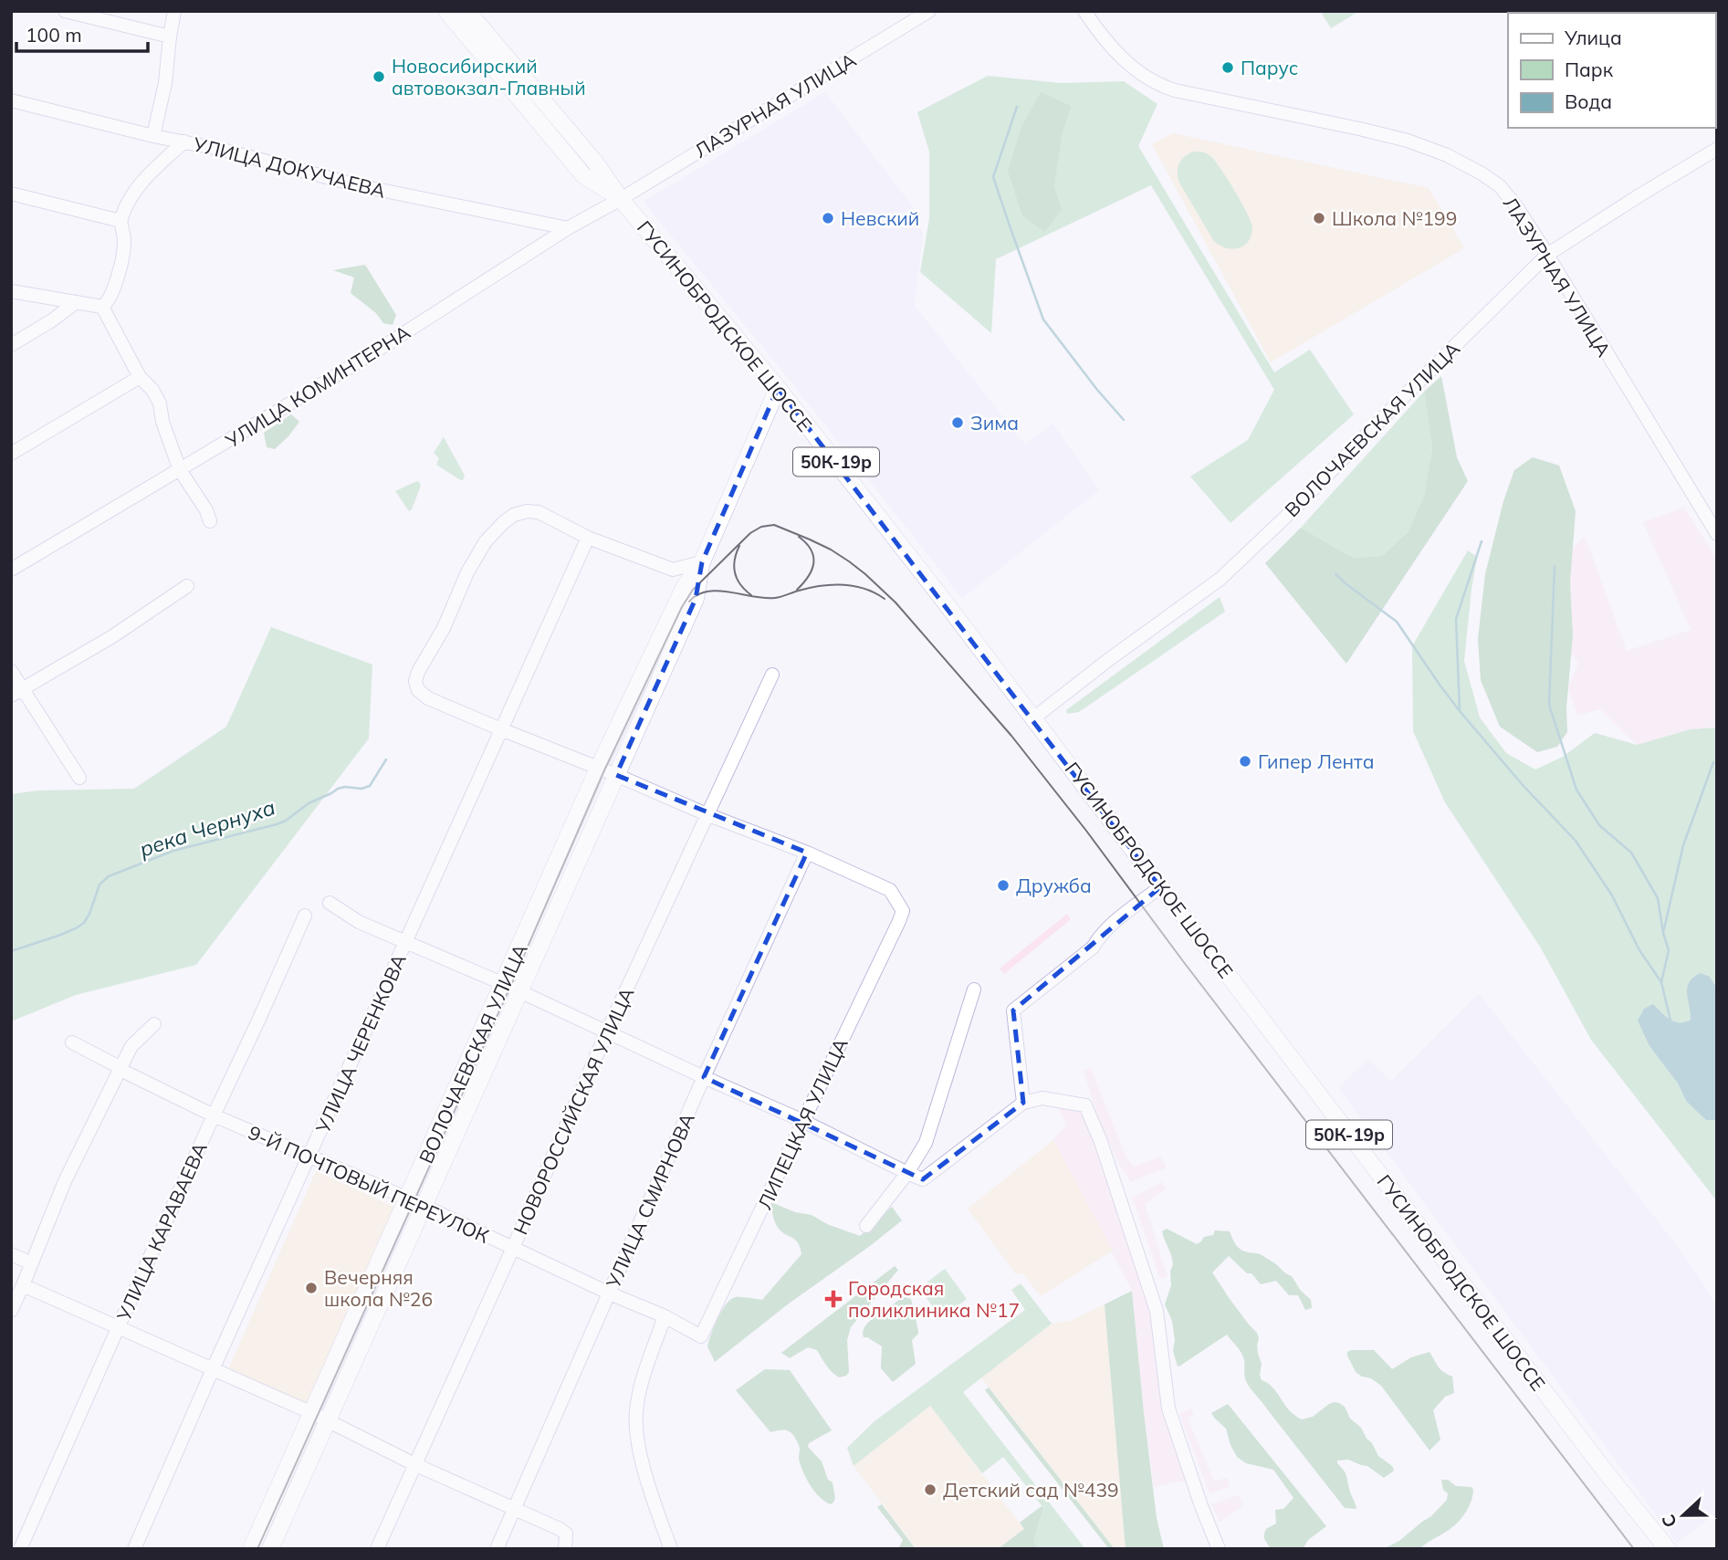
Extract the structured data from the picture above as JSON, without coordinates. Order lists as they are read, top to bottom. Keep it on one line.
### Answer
{"streets":{"main road":["ГУСИНОБРОДСКОЕ ШОССЕ","ВОЛОЧАЕВСКАЯ УЛИЦА","50К-19р"],"street":["ЛАЗУРНАЯ УЛИЦА","УЛИЦА ДОКУЧАЕВА","УЛИЦА КОМИНТЕРНА","УЛИЦА ЧЕРЕНКОВА","НОВОРОССИЙСКАЯ УЛИЦА","ЛИПЕЦКАЯ УЛИЦА","9-Й ПОЧТОВЫЙ ПЕРЕУЛОК","УЛИЦА СМИРНОВА","УЛИЦА КАРАВАЕВА"]},"crossings":[["ЛАЗУРНАЯ УЛИЦА","ГУСИНОБРОДСКОЕ ШОССЕ"],["ЛАЗУРНАЯ УЛИЦА","УЛИЦА КОМИНТЕРНА"],["ЛАЗУРНАЯ УЛИЦА","ВОЛОЧАЕВСКАЯ УЛИЦА"],["УЛИЦА ДОКУЧАЕВА","УЛИЦА КОМИНТЕРНА"],["ГУСИНОБРОДСКОЕ ШОССЕ","УЛИЦА КОМИНТЕРНА"],["ГУСИНОБРОДСКОЕ ШОССЕ","ВОЛОЧАЕВСКАЯ УЛИЦА"],["ВОЛОЧАЕВСКАЯ УЛИЦА","9-Й ПОЧТОВЫЙ ПЕРЕУЛОК"],["УЛИЦА ЧЕРЕНКОВА","9-Й ПОЧТОВЫЙ ПЕРЕУЛОК"],["НОВОРОССИЙСКАЯ УЛИЦА","9-Й ПОЧТОВЫЙ ПЕРЕУЛОК"],["ЛИПЕЦКАЯ УЛИЦА","9-Й ПОЧТОВЫЙ ПЕРЕУЛОК"],["ЛИПЕЦКАЯ УЛИЦА","УЛИЦА СМИРНОВА"],["9-Й ПОЧТОВЫЙ ПЕРЕУЛОК","УЛИЦА СМИРНОВА"],["9-Й ПОЧТОВЫЙ ПЕРЕУЛОК","УЛИЦА КАРАВАЕВА"]],"water":["река Чернуха"],"places":{"other":["Парус","Новосибирский автовокзал-Главный","Невский","Школа №199","Зима","Гипер Лента","Дружба","Вечерняя школа №26","Детский сад №439"],"health":["Городская поликлиника №17"]},"legend":["Улица","Парк","Вода"],"scale_bar":"100 m","north":"left"}
